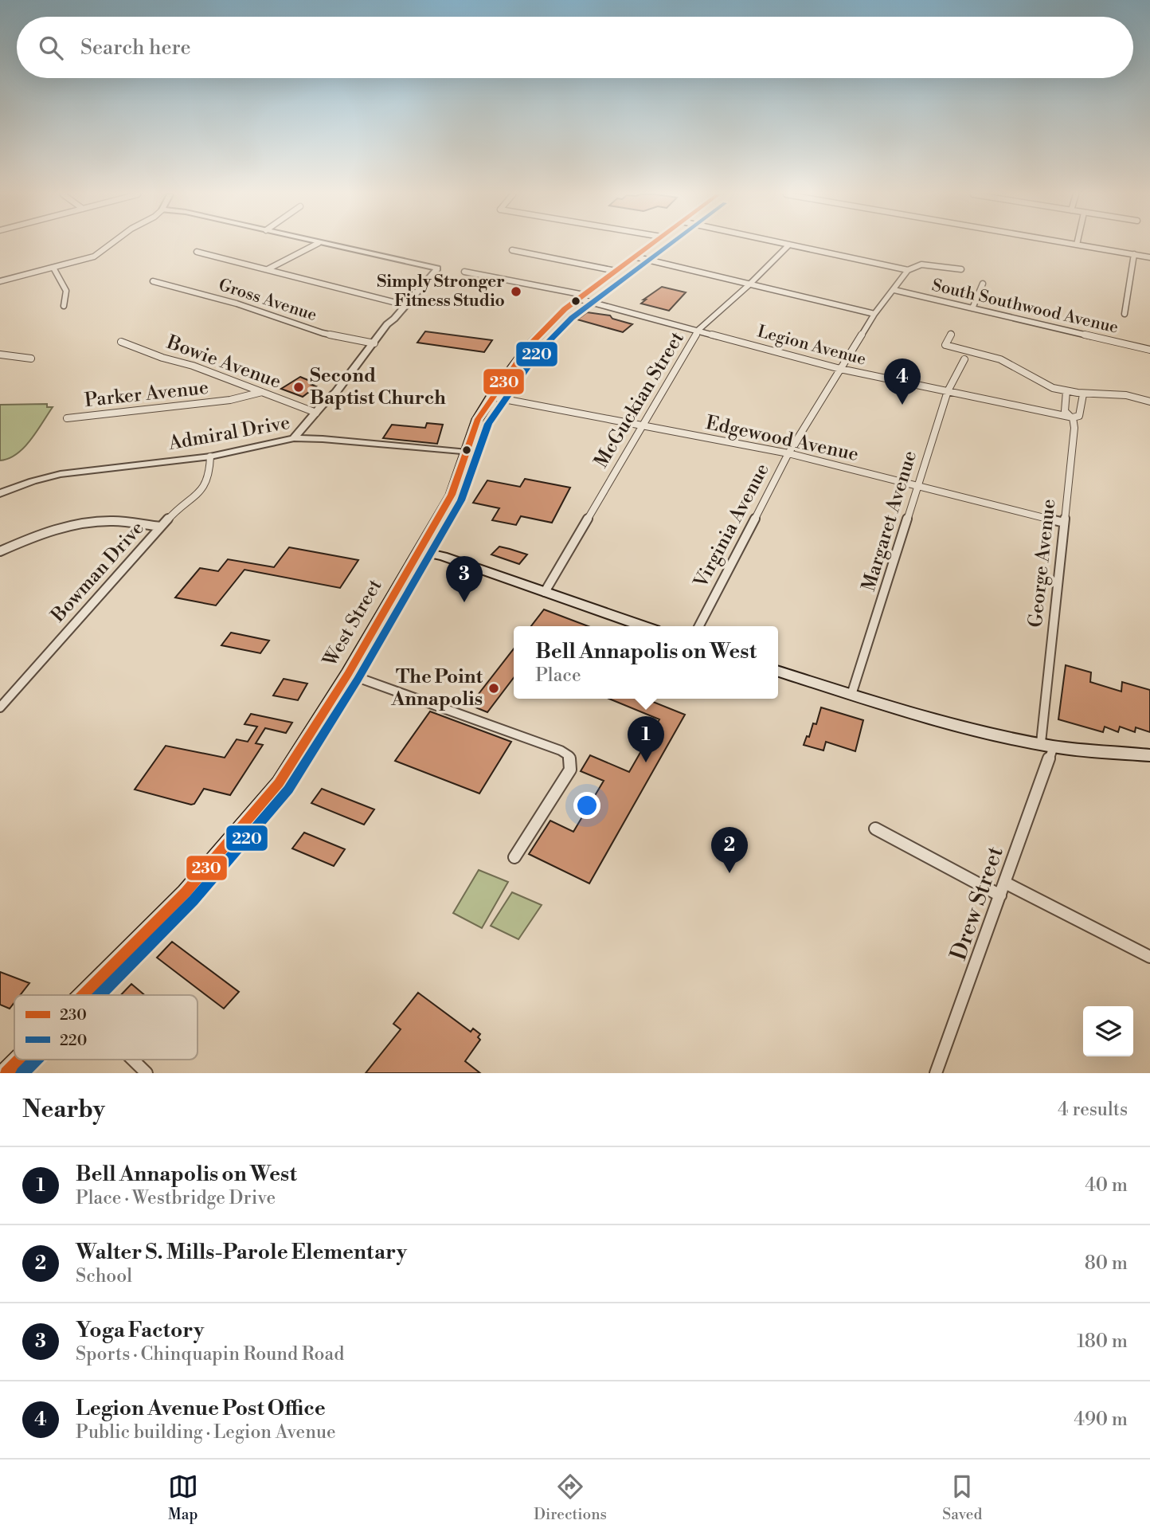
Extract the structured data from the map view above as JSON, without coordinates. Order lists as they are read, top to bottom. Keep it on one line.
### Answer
{"streets":{"main road":["West Street"],"street":["Gross Avenue","South Southwood Avenue","Legion Avenue","Bowie Avenue","Parker Avenue","McGuckian Street","Admiral Drive","Edgewood Avenue","Margaret Avenue","Virginia Avenue","George Avenue","Bowman Drive","Drew Street"]},"crossings":[["South Southwood Avenue","McGuckian Street"],["South Southwood Avenue","Virginia Avenue"],["Legion Avenue","McGuckian Street"],["Legion Avenue","Margaret Avenue"],["Legion Avenue","Virginia Avenue"],["Legion Avenue","George Avenue"],["Legion Avenue","West Street"],["Bowie Avenue","Parker Avenue"],["McGuckian Street","Edgewood Avenue"],["Admiral Drive","Bowman Drive"],["Admiral Drive","West Street"],["Edgewood Avenue","Margaret Avenue"],["Edgewood Avenue","Virginia Avenue"],["Edgewood Avenue","George Avenue"],["Edgewood Avenue","West Street"],["George Avenue","Drew Street"]],"places":["Simply Stronger Fitness Studio","Second Baptist Church","The Point Annapolis"],"lines":["transit line 230","transit line 220"],"legend":["230","220"],"page":{"search":"Search here","pins":["4","3","1","2"],"popup":["Bell Annapolis on West","Place"],"heading":["Nearby","4 results"],"list":[{"mark":"1","name":"Bell Annapolis on West","note":"Place · Westbridge Drive","value":"40 m"},{"mark":"2","name":"Walter S. Mills-Parole Elementary","note":"School","value":"80 m"},{"mark":"3","name":"Yoga Factory","note":"Sports · Chinquapin Round Road","value":"180 m"},{"mark":"4","name":"Legion Avenue Post Office","note":"Public building · Legion Avenue","value":"490 m"}],"nav":["Map","Directions","Saved"]}}
